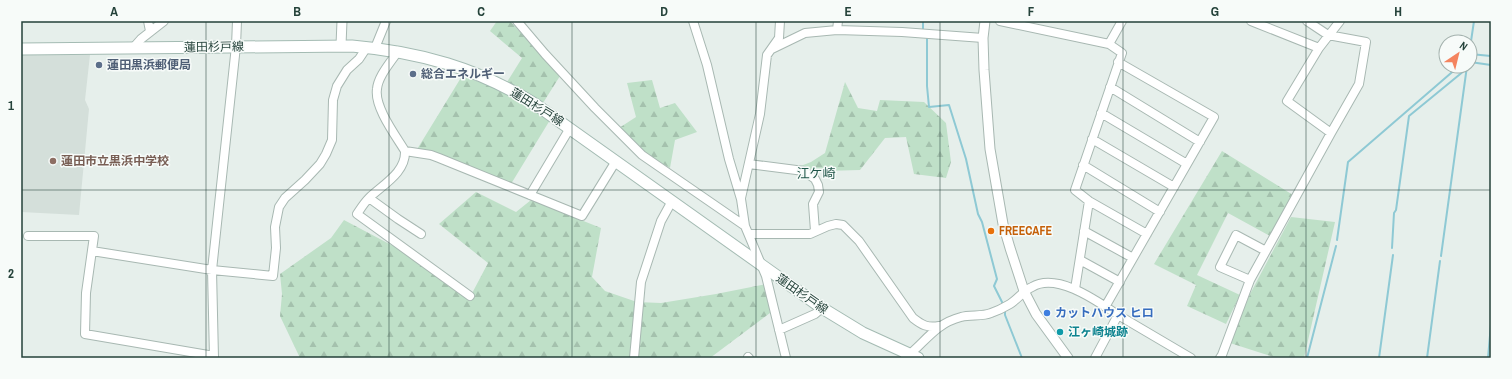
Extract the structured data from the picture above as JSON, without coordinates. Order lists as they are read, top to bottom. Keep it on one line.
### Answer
{"streets":{"main road":["蓮田杉戸線"]},"districts":["江ケ崎"],"places":["蓮田黒浜郵便局","総合エネルギー","蓮田市立黒浜中学校","FREECAFE","カットハウス ヒロ","江ヶ崎城跡"],"north":"top right","grid":{"columns":["A","B","C","D","E","F","G","H"],"rows":["1","2"]}}
